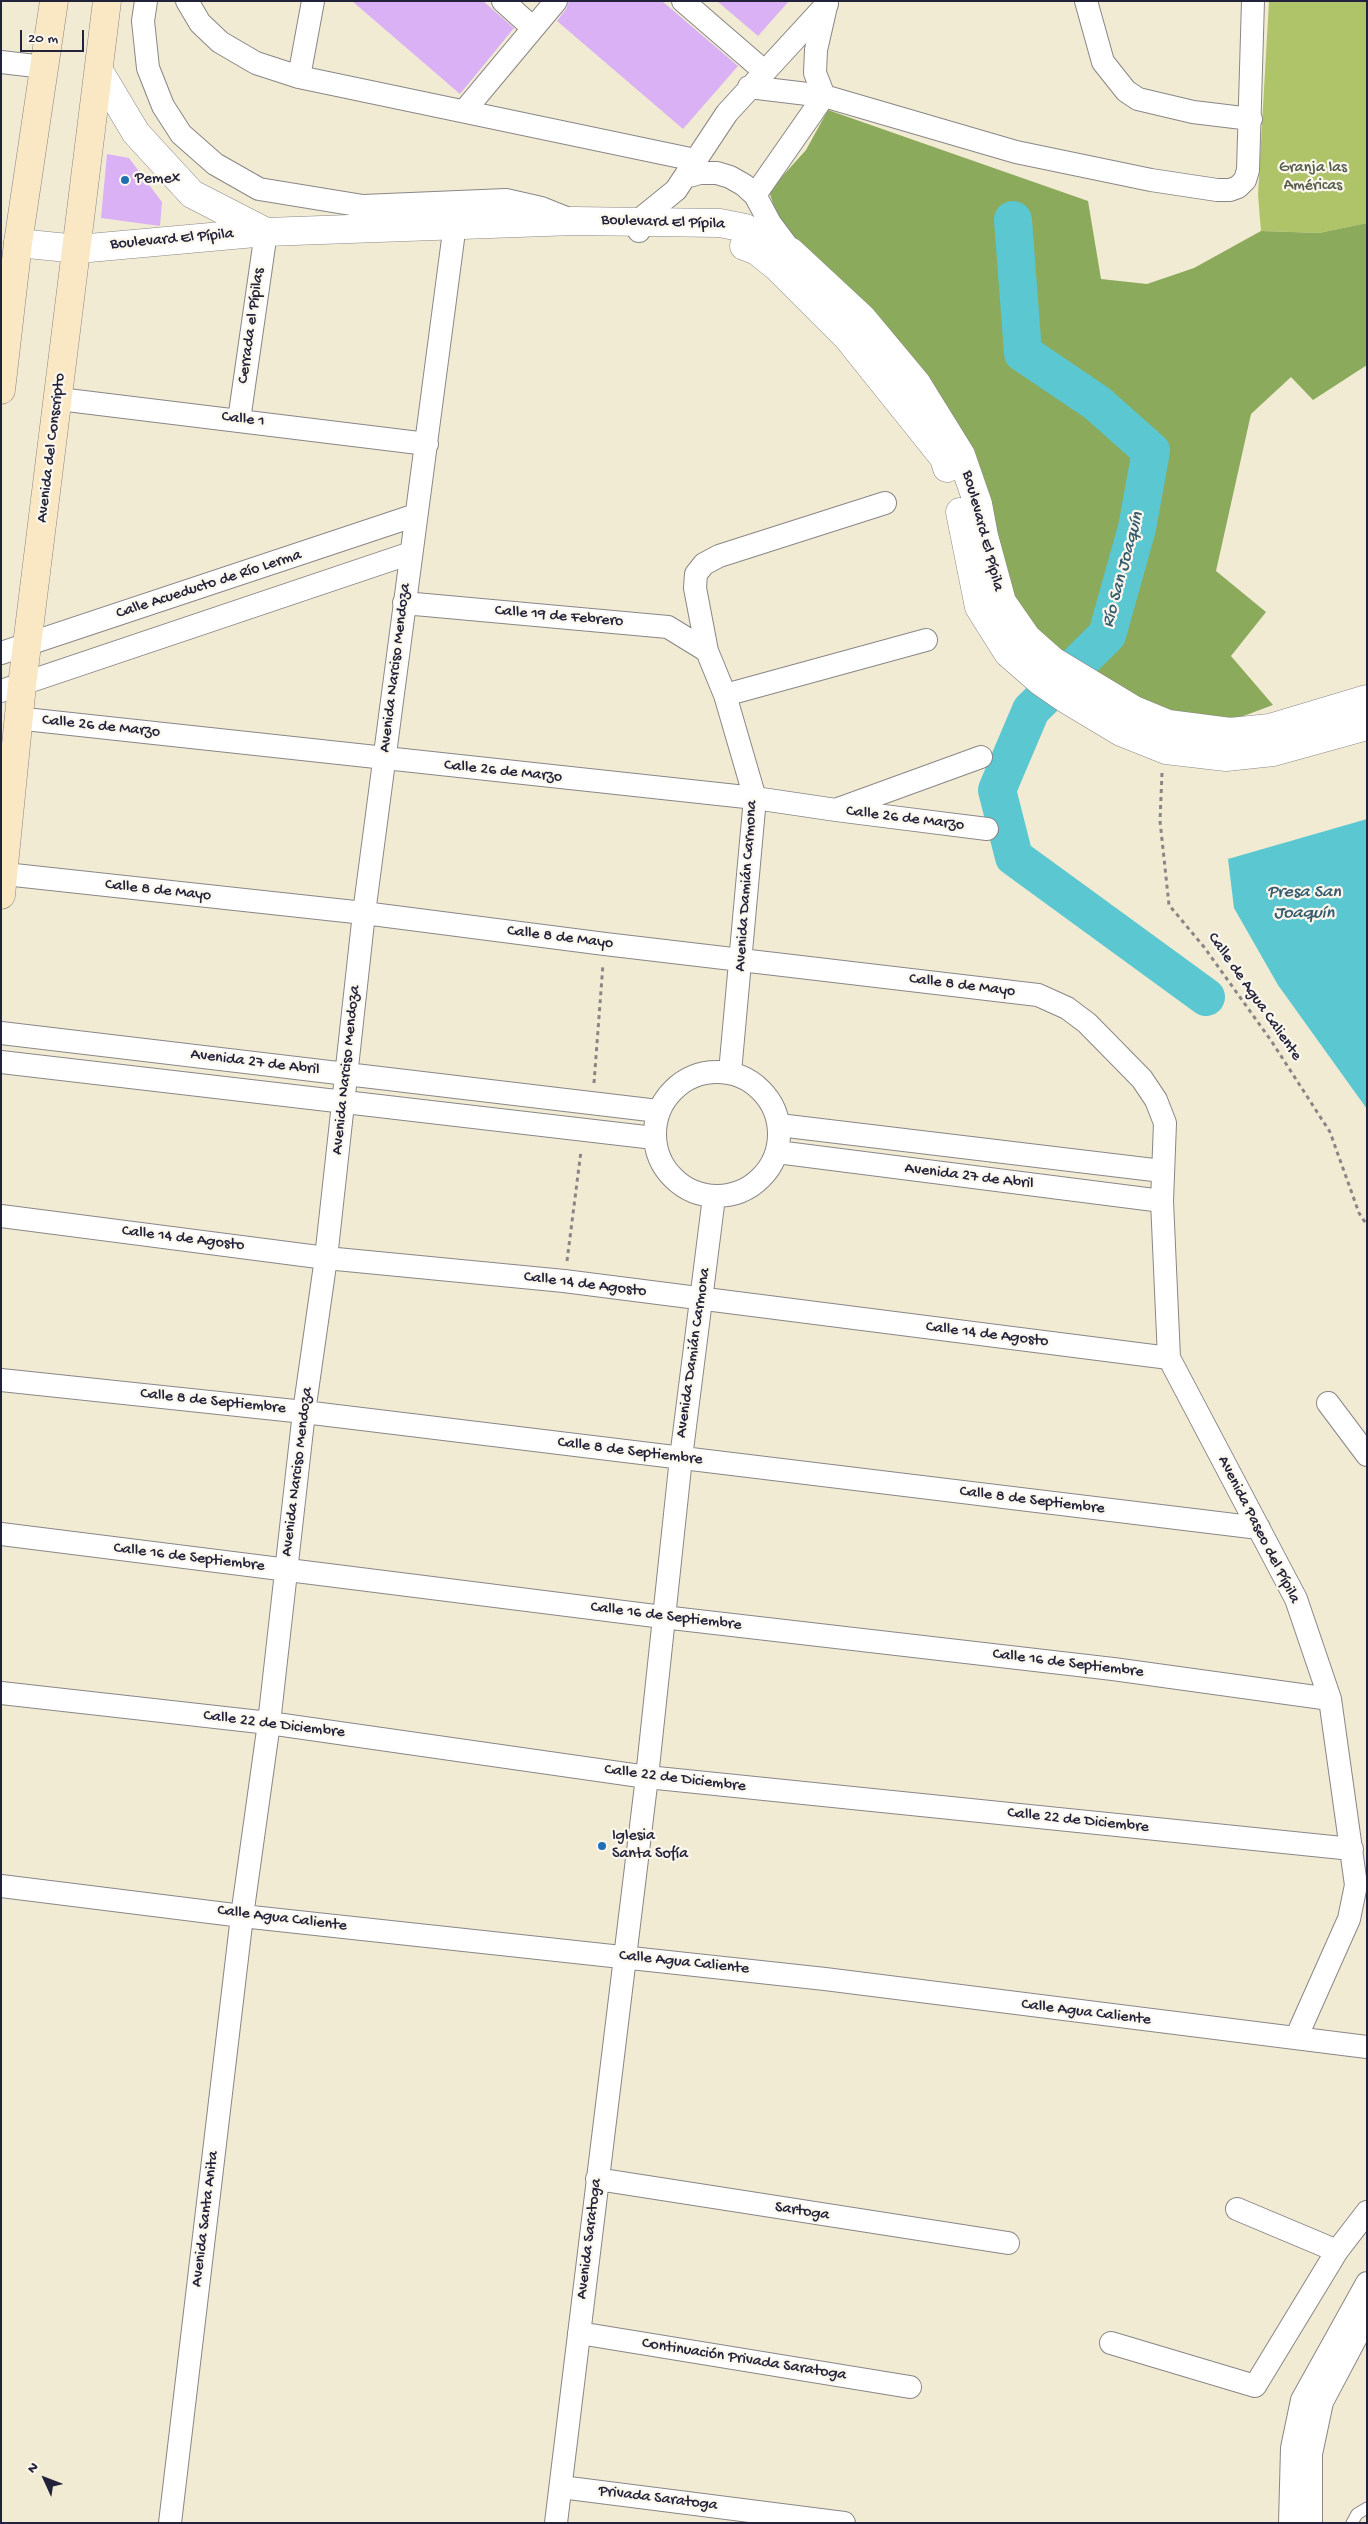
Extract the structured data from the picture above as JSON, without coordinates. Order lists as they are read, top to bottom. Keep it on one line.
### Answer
{"streets":{"main road":["Avenida del Conscripto"],"street":["Boulevard El Pípila","Cerrada el Pípilas","Calle 1","Calle Acueducto de Río Lerma","Calle 19 de Febrero","Avenida Narciso Mendoza","Calle 26 de Marzo","Avenida Damián Carmona","Calle 8 de Mayo","Avenida 27 de Abril","Calle 14 de Agosto","Calle 8 de Septiembre","Avenida Paseo del Pípila","Calle 16 de Septiembre","Calle 22 de Diciembre","Calle Agua Caliente","Sartoga","Avenida Santa Anita","Avenida Saratoga","Continuación Privada Saratoga","Privada Saratoga"],"path":["Calle de Agua Caliente"]},"crossings":[["Boulevard El Pípila","Cerrada el Pípilas"],["Boulevard El Pípila","Avenida del Conscripto"],["Boulevard El Pípila","Avenida Narciso Mendoza"],["Cerrada el Pípilas","Calle 1"],["Calle 1","Avenida del Conscripto"],["Calle 1","Avenida Narciso Mendoza"],["Avenida del Conscripto","Calle Acueducto de Río Lerma"],["Avenida del Conscripto","Calle 26 de Marzo"],["Avenida del Conscripto","Calle 8 de Mayo"],["Calle Acueducto de Río Lerma","Avenida Narciso Mendoza"],["Calle 19 de Febrero","Avenida Narciso Mendoza"],["Calle 19 de Febrero","Avenida Damián Carmona"],["Avenida Narciso Mendoza","Calle 26 de Marzo"],["Avenida Narciso Mendoza","Calle 8 de Mayo"],["Avenida Narciso Mendoza","Avenida 27 de Abril"],["Avenida Narciso Mendoza","Calle 14 de Agosto"],["Avenida Narciso Mendoza","Calle 8 de Septiembre"],["Avenida Narciso Mendoza","Calle 16 de Septiembre"],["Avenida Narciso Mendoza","Calle 22 de Diciembre"],["Avenida Narciso Mendoza","Calle Agua Caliente"],["Avenida Narciso Mendoza","Avenida Santa Anita"],["Calle 26 de Marzo","Avenida Damián Carmona"],["Avenida Damián Carmona","Calle 8 de Mayo"],["Avenida Damián Carmona","Avenida 27 de Abril"],["Avenida Damián Carmona","Calle 14 de Agosto"],["Avenida Damián Carmona","Calle 8 de Septiembre"],["Avenida Damián Carmona","Calle 16 de Septiembre"],["Avenida Damián Carmona","Calle 22 de Diciembre"],["Avenida Damián Carmona","Calle Agua Caliente"],["Avenida Damián Carmona","Avenida Saratoga"],["Calle 8 de Mayo","Avenida Paseo del Pípila"],["Avenida 27 de Abril","Avenida Paseo del Pípila"],["Calle 14 de Agosto","Avenida Paseo del Pípila"],["Calle 8 de Septiembre","Avenida Paseo del Pípila"],["Avenida Paseo del Pípila","Calle 16 de Septiembre"],["Avenida Paseo del Pípila","Calle 22 de Diciembre"],["Avenida Paseo del Pípila","Calle Agua Caliente"],["Calle Agua Caliente","Avenida Santa Anita"],["Calle Agua Caliente","Avenida Saratoga"],["Sartoga","Avenida Saratoga"],["Avenida Saratoga","Continuación Privada Saratoga"],["Avenida Saratoga","Privada Saratoga"]],"water":["Río San Joaquín","Presa San Joaquín"],"parks":["Granja las Américas"],"places":["Pemex","Iglesia Santa Sofía"],"scale_bar":"20 m","north":"top left"}
